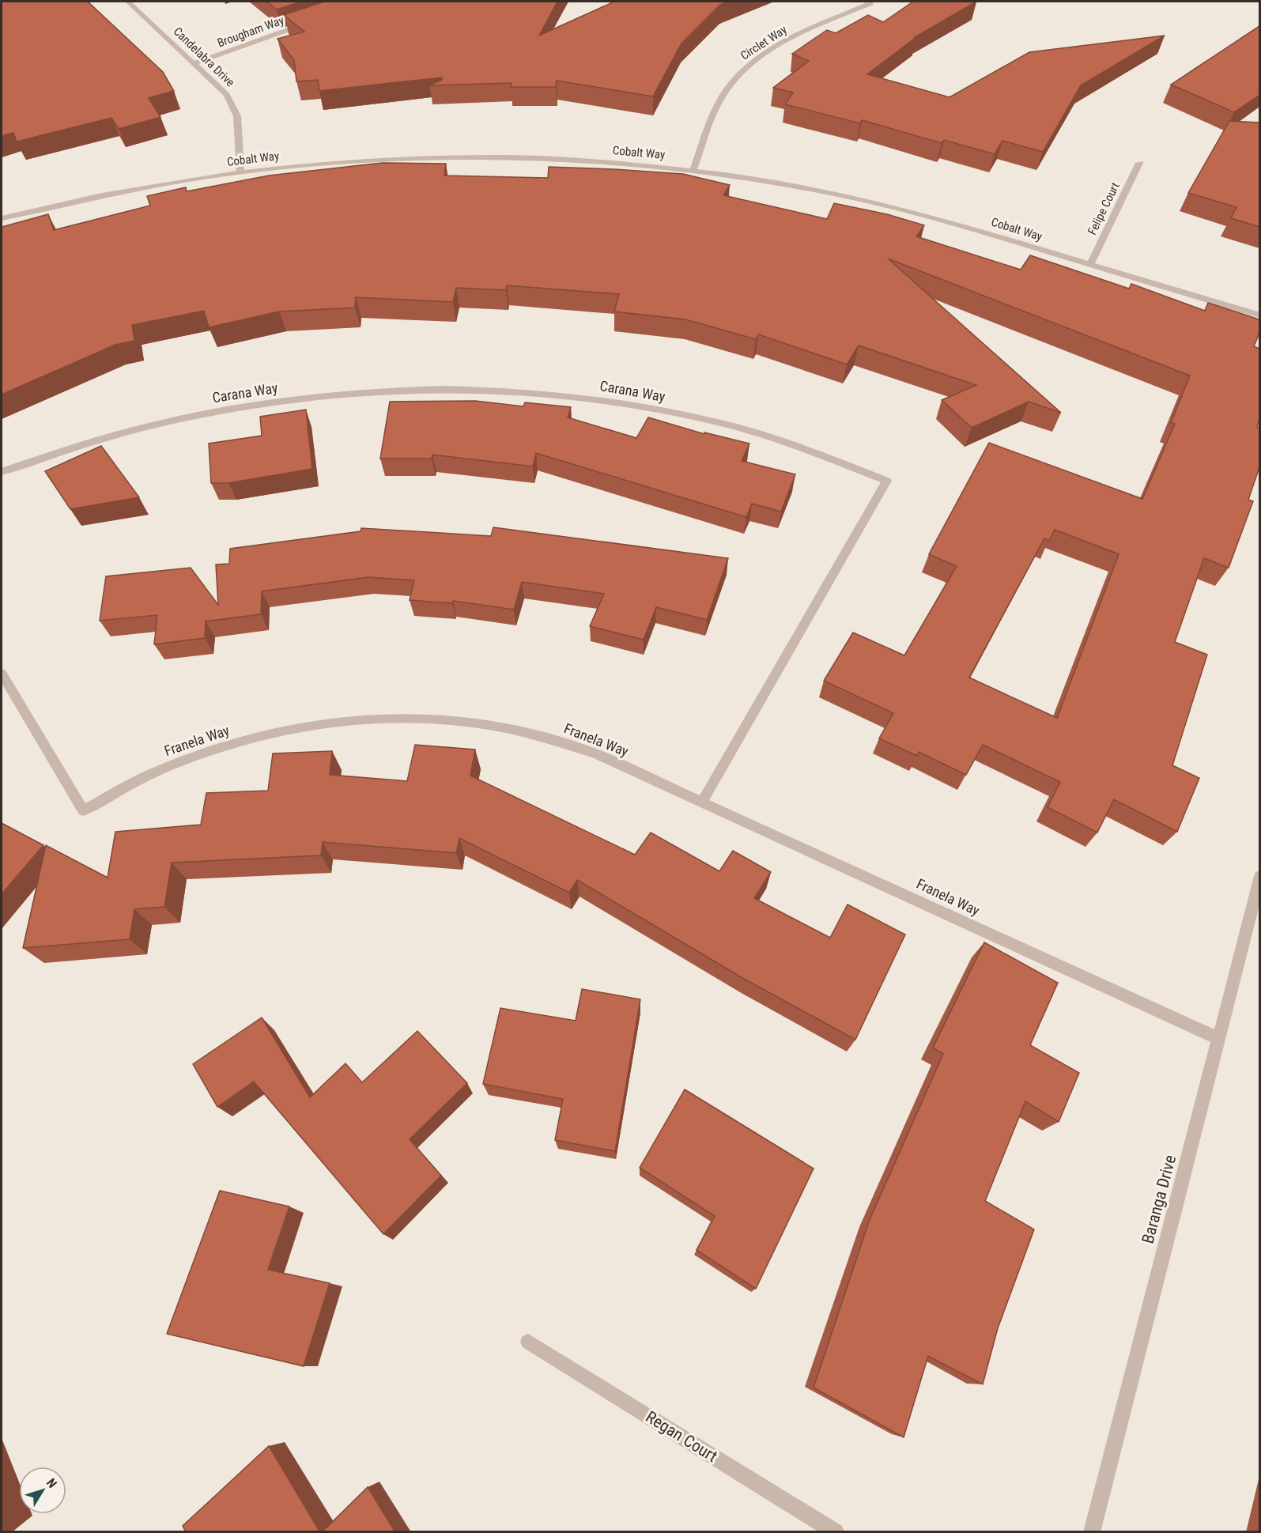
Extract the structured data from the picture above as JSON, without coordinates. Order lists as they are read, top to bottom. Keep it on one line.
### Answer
{"streets":{"street":["Brougham Way","Circlet Way","Candelabra Drive","Cobalt Way","Felipe Court","Carana Way","Franela Way","Baranga Drive","Regan Court"]},"crossings":[["Brougham Way","Candelabra Drive"],["Circlet Way","Cobalt Way"],["Candelabra Drive","Cobalt Way"],["Cobalt Way","Felipe Court"],["Carana Way","Franela Way"],["Franela Way","Baranga Drive"]],"north":"top right"}
